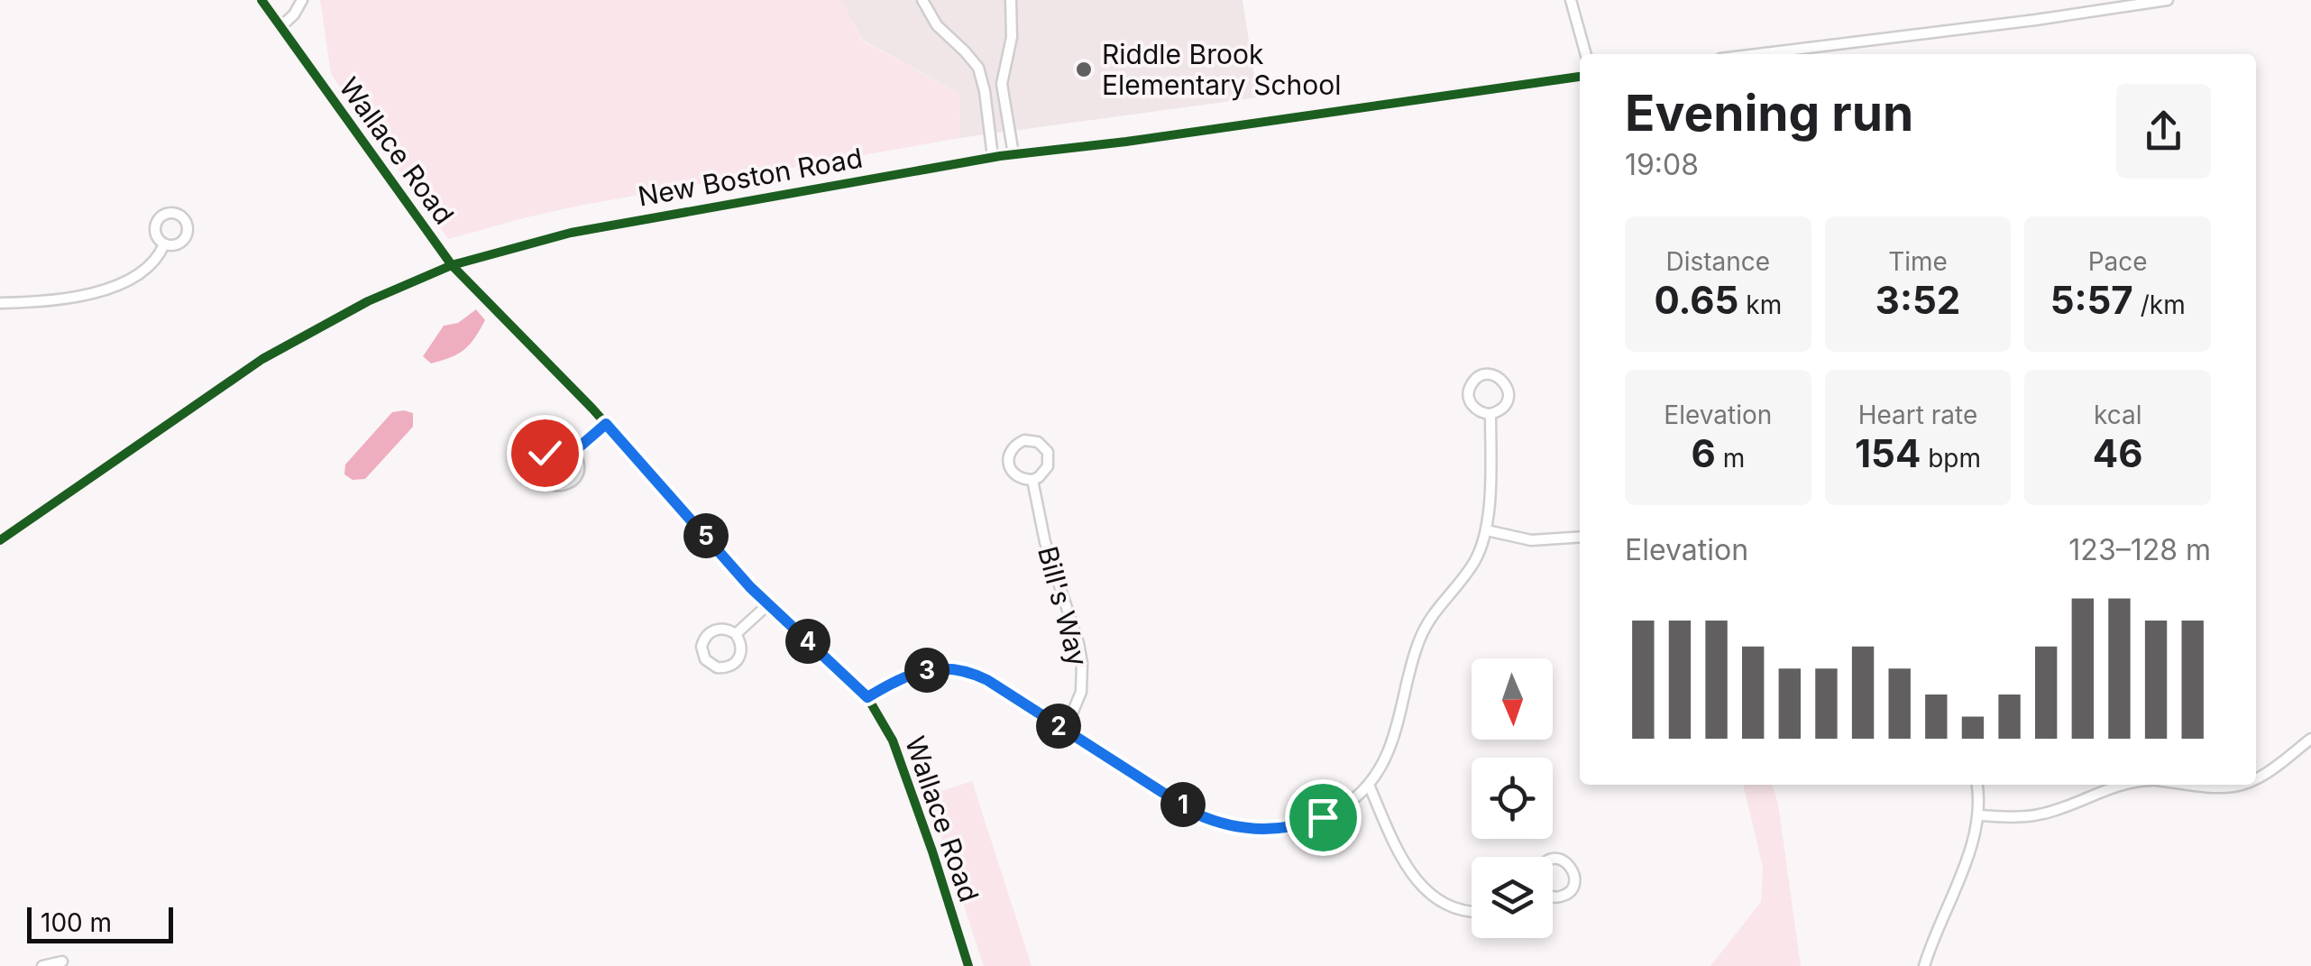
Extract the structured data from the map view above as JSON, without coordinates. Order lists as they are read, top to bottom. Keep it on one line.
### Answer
{"streets":{"street":["Wallace Road","New Boston Road","Bill's Way"]},"crossings":[["Wallace Road","New Boston Road"]],"places":["Riddle Brook Elementary School"],"scale_bar":"100 m","north":"bottom","page":{"heading":["Evening run","19:08"],"stats":[["Distance","0.65 km"],["Time","3:52"],["Pace","5:57 /km"],["Elevation","6 m"],["Heart rate","154 bpm"],["kcal","46"]],"pins":["5","4","3","2","1"],"chart":["Elevation","123–128 m"],"scale":"100 m"}}
